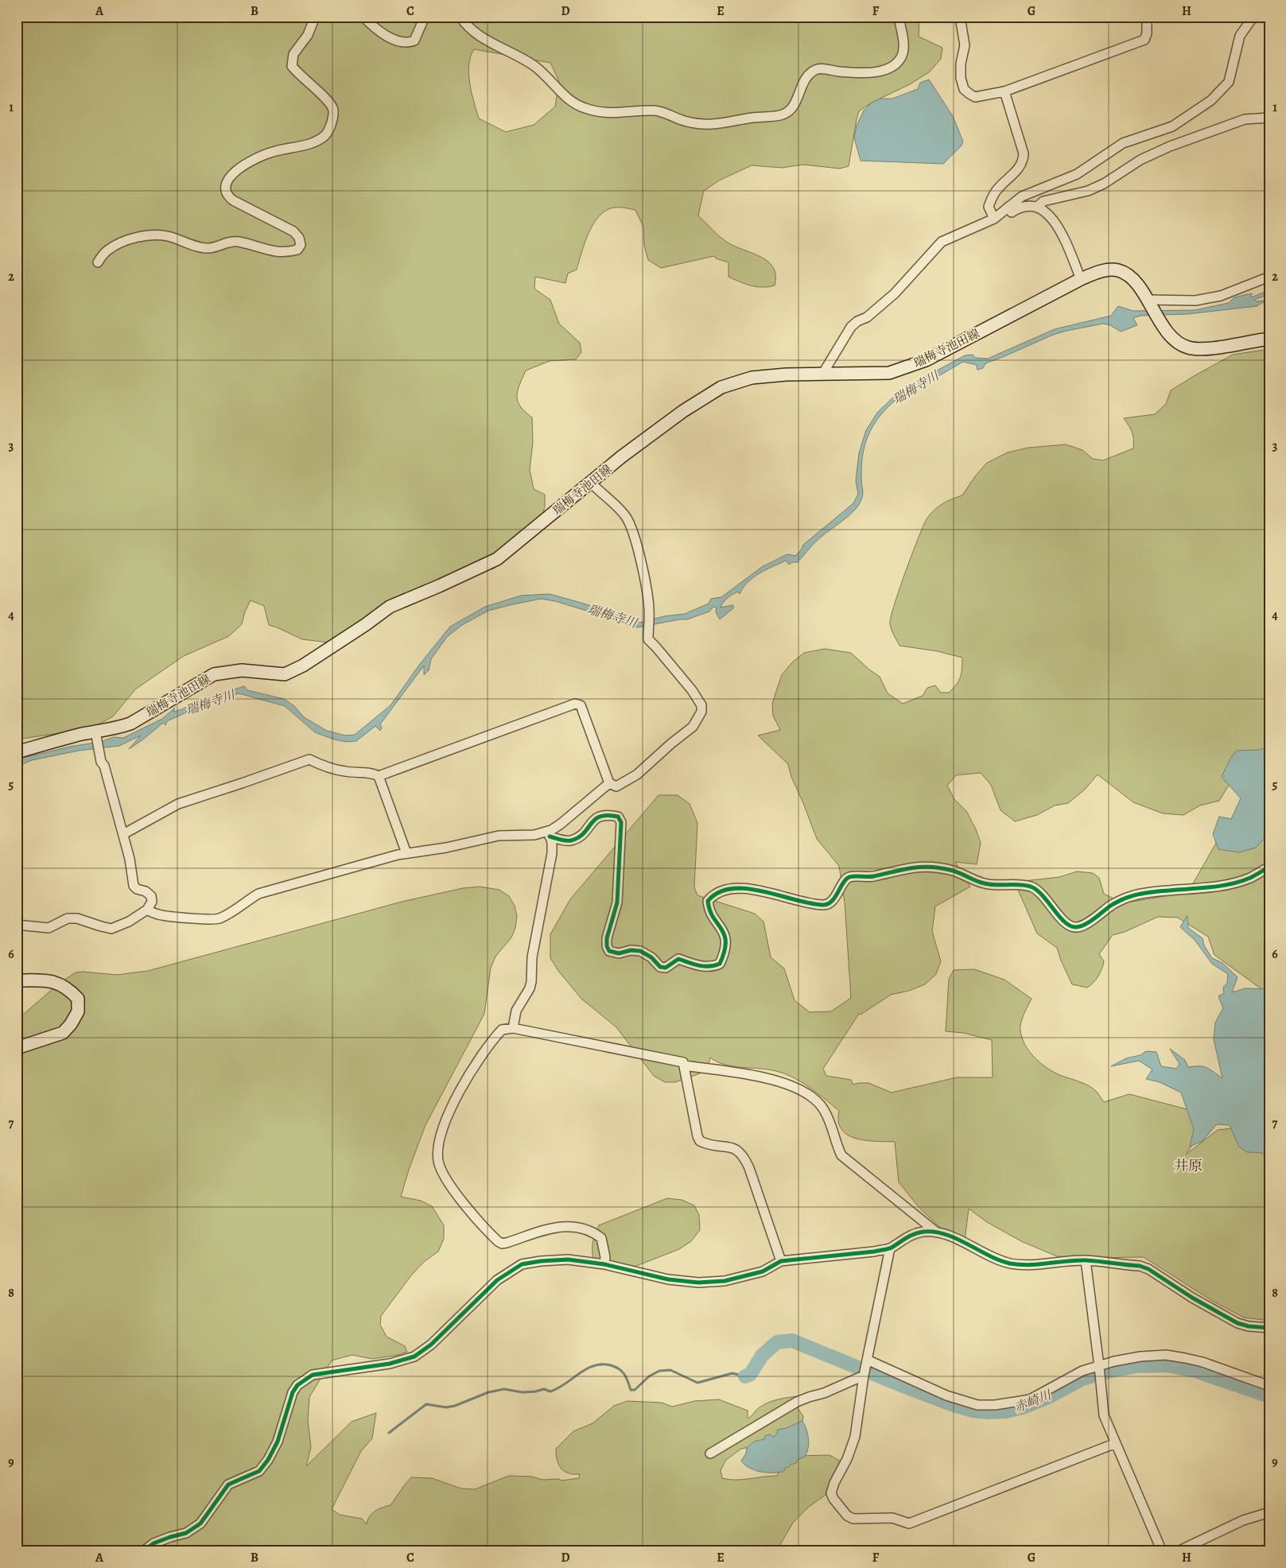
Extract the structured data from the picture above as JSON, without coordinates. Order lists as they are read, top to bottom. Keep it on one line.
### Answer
{"streets":{"main road":["瑞梅寺池田線"]},"districts":["井原"],"water":["瑞梅寺川","赤崎川"],"grid":{"columns":["A","B","C","D","E","F","G","H"],"rows":["1","2","3","4","5","6","7","8","9"]}}
